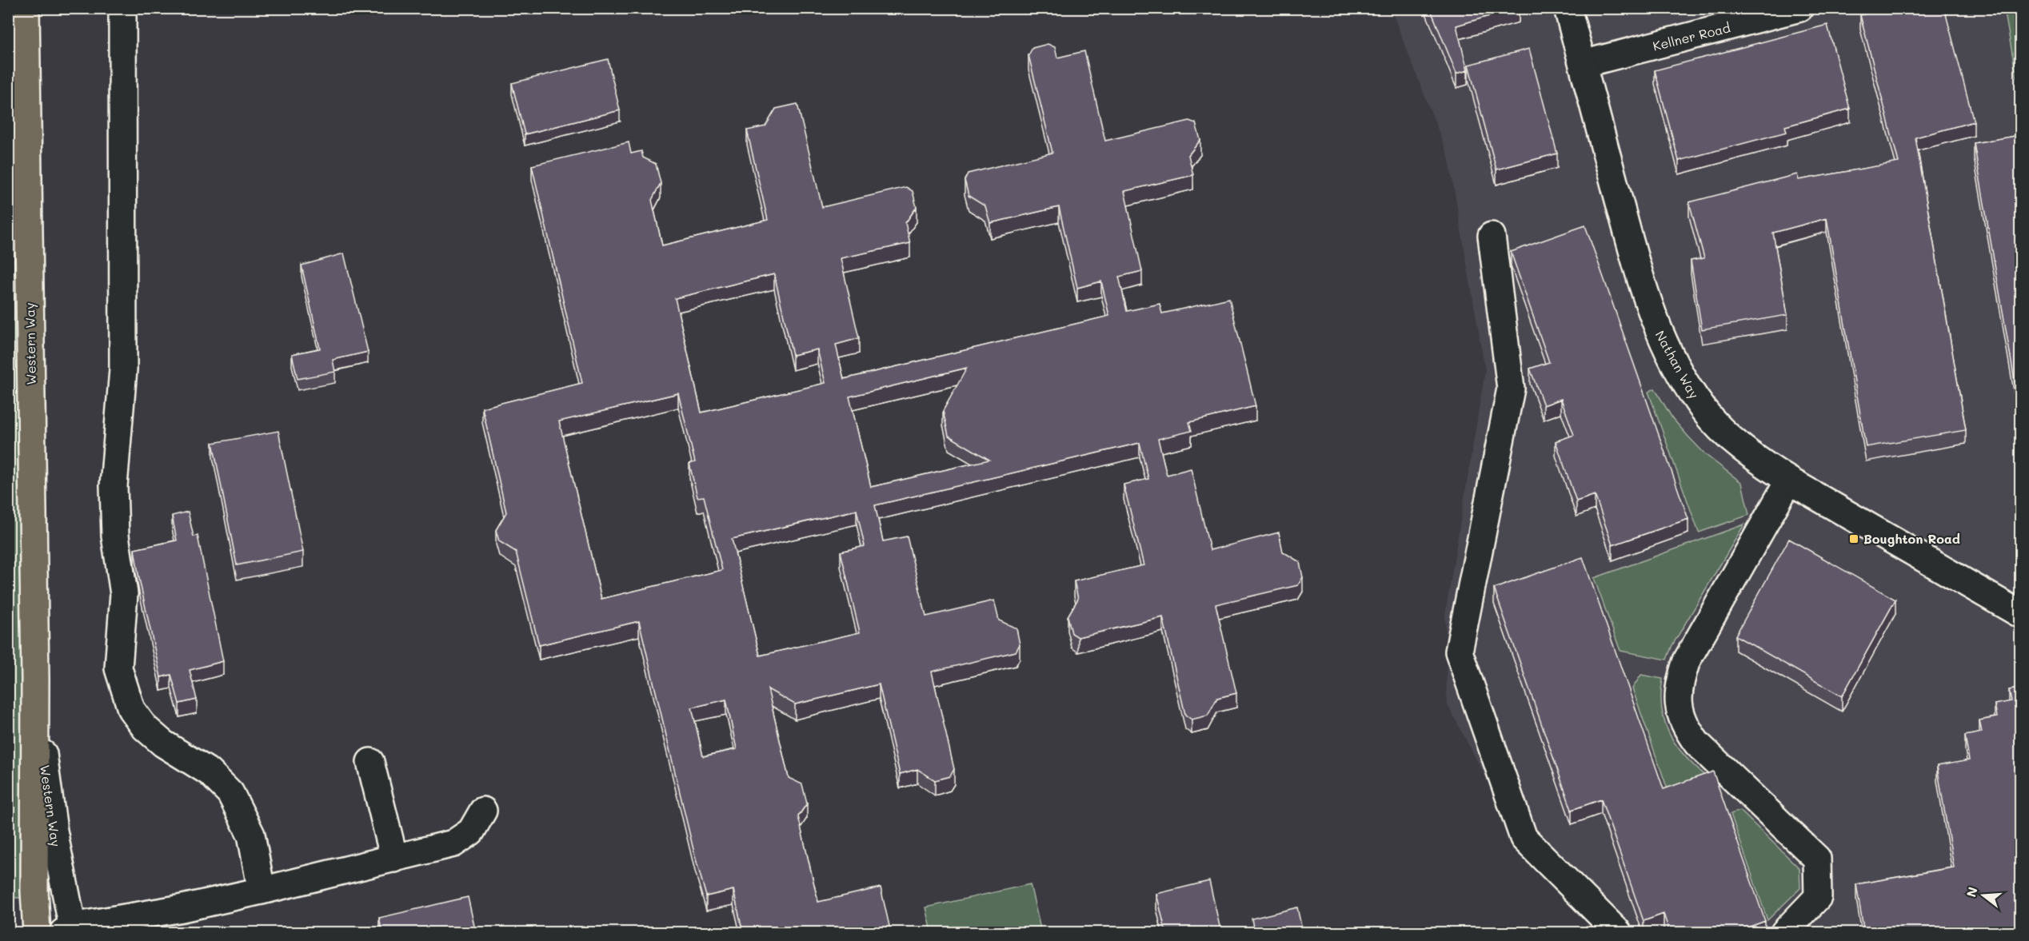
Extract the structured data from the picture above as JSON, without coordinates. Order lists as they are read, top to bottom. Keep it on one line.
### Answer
{"streets":{"main road":["Western Way"],"street":["Kellner Road","Nathan Way"]},"crossings":[["Kellner Road","Nathan Way"]],"places":{"transit":["Boughton Road"]},"north":"left"}
